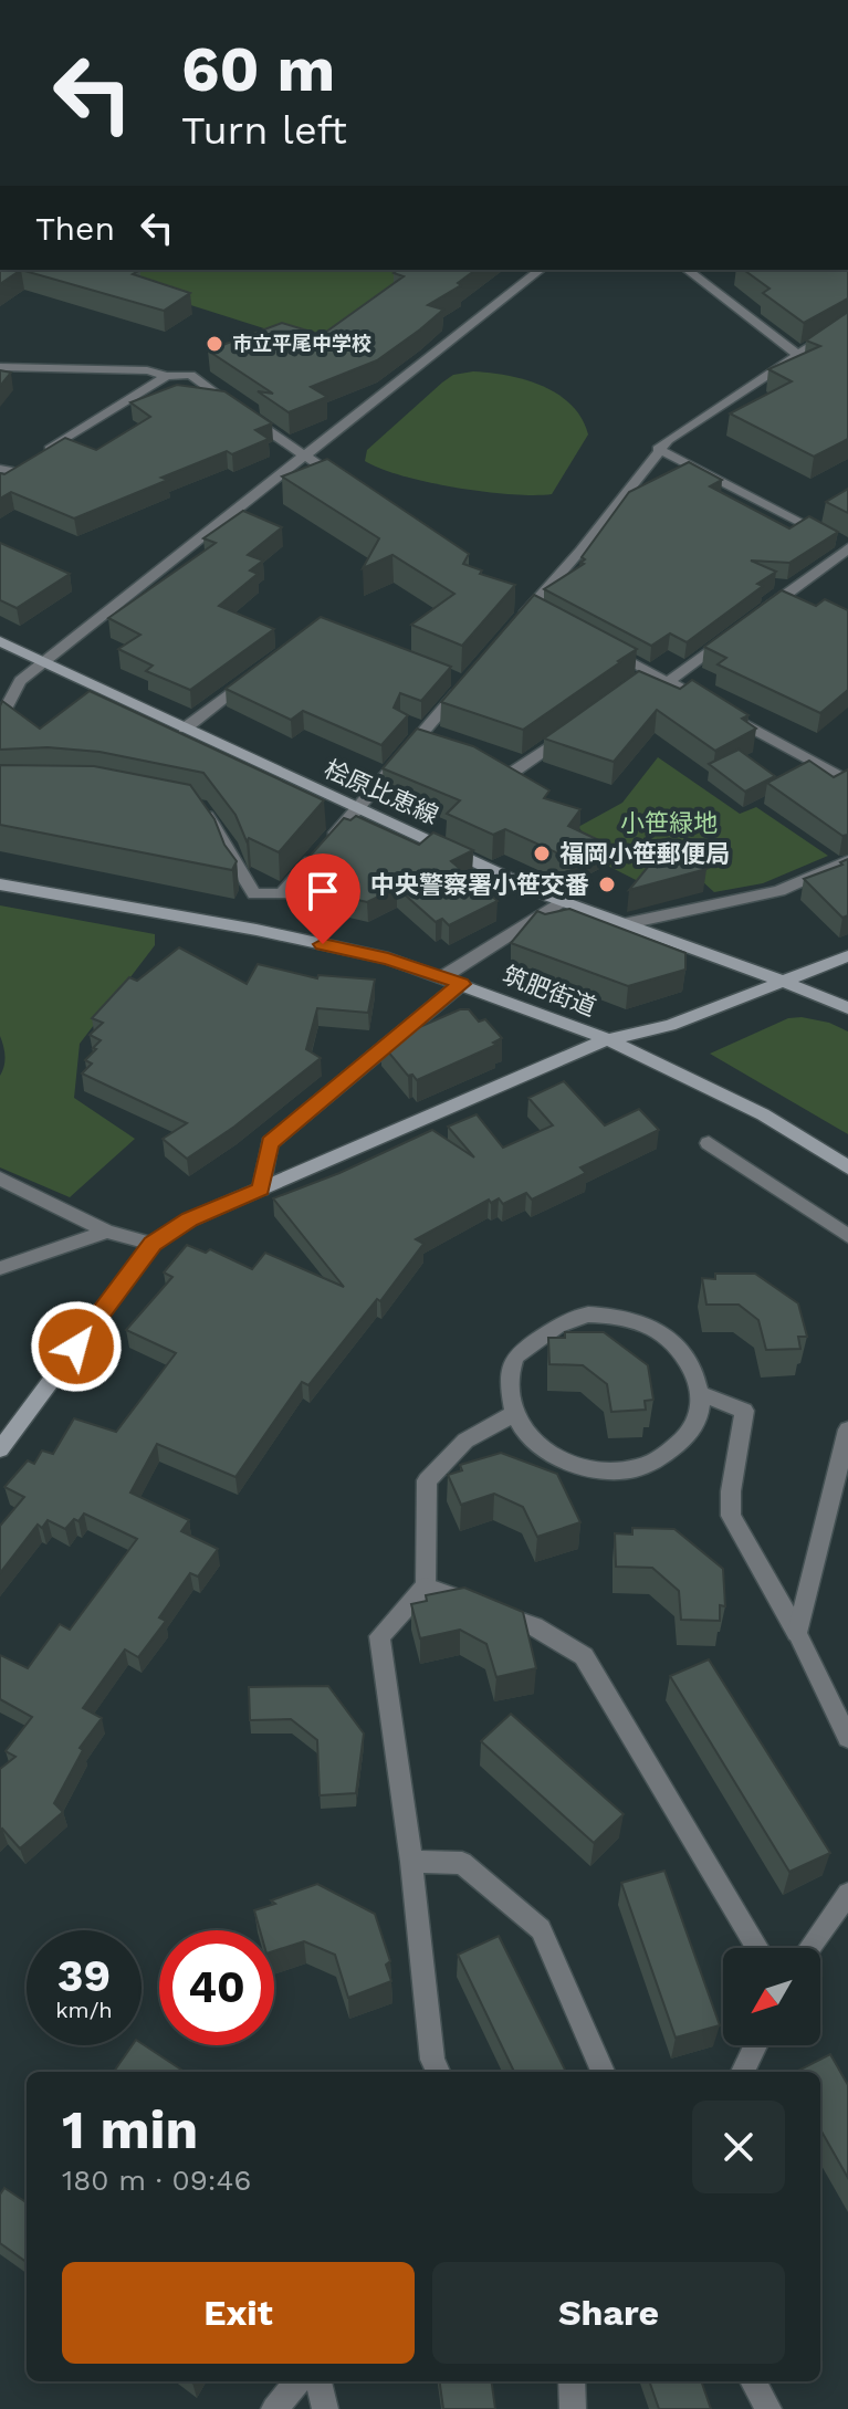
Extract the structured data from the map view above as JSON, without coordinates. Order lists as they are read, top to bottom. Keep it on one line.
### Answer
{"streets":{"street":["桧原比恵線","筑肥街道"]},"parks":["小笹緑地"],"places":["市立平尾中学校","福岡小笹郵便局","中央警察署小笹交番"],"north":"bottom left","page":{"turn":["60 m","Turn left"],"then":"Then","speed":"39 km/h","limit":"40","heading":["1 min","180 m · 09:46"],"buttons":["Exit","Share"]}}
